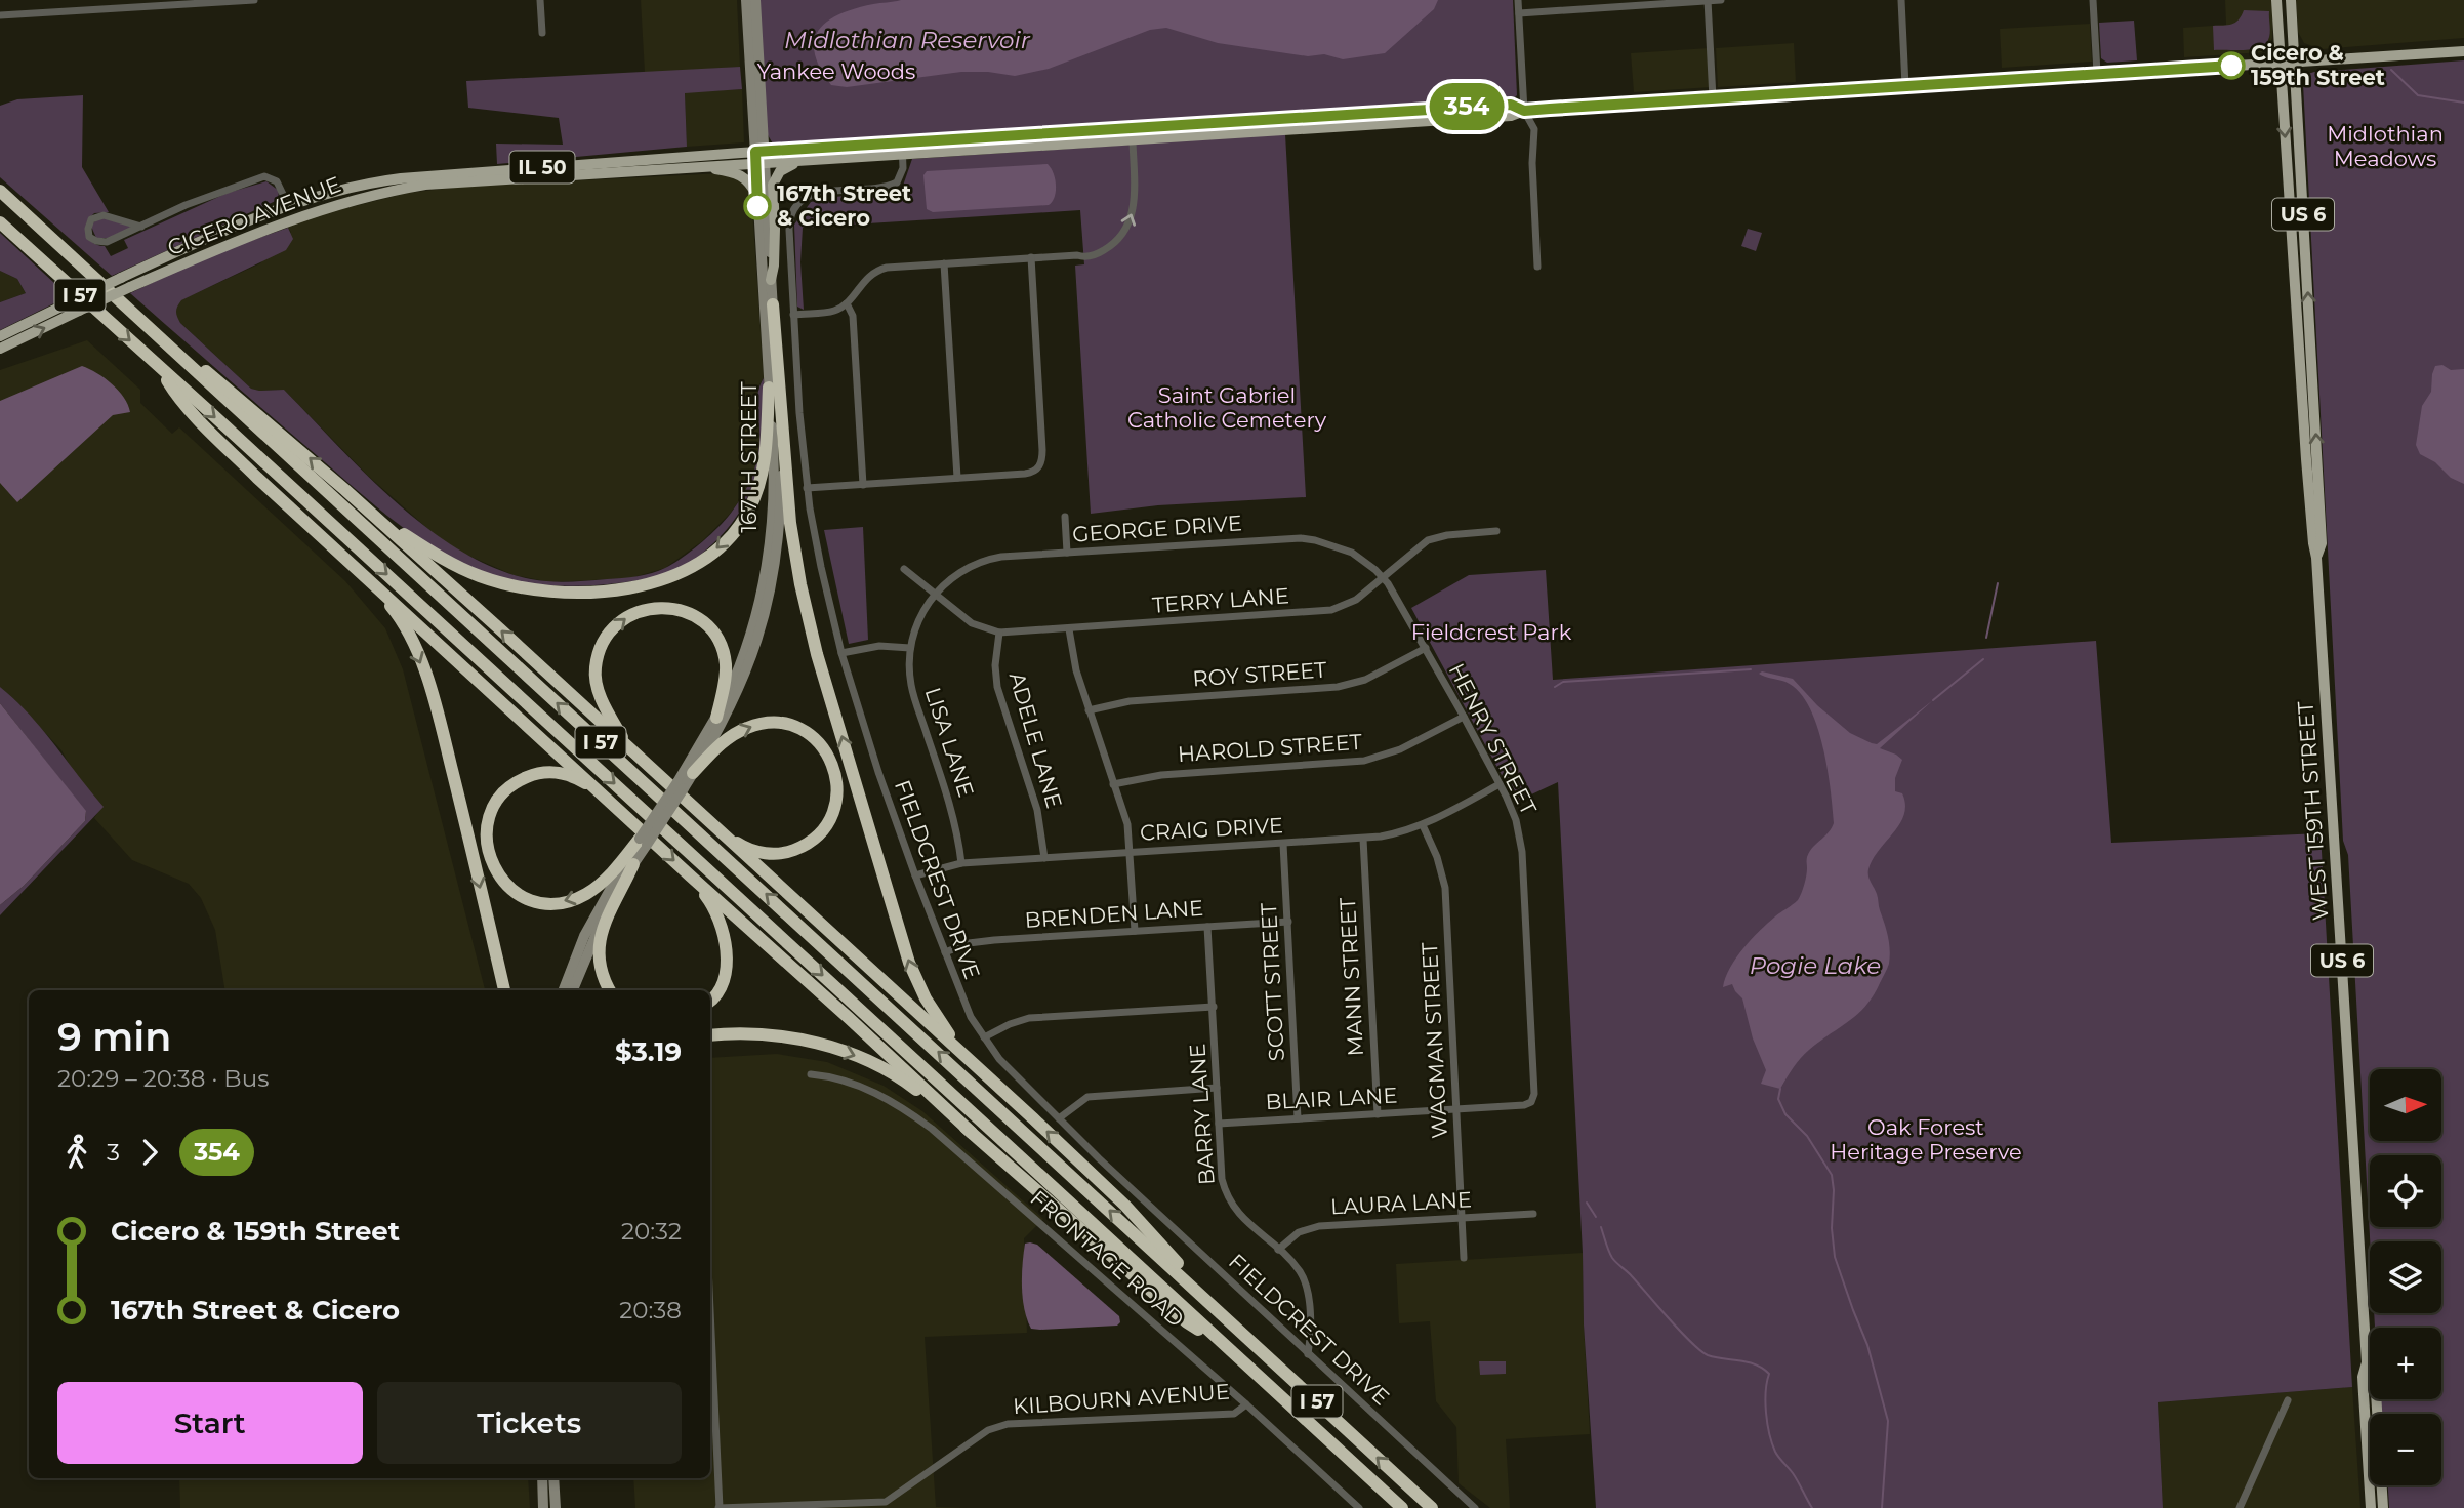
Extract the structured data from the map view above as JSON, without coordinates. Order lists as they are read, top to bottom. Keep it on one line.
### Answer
{"streets":{"highway":["I 57"],"main road":["IL 50","US 6","CICERO AVENUE","167TH STREET","WEST 159TH STREET"],"street":["GEORGE DRIVE","TERRY LANE","ROY STREET","HENRY STREET","ADELE LANE","LISA LANE","HAROLD STREET","CRAIG DRIVE","FIELDCREST DRIVE","BRENDEN LANE","MANN STREET","SCOTT STREET","WAGMAN STREET","BLAIR LANE","BARRY LANE","LAURA LANE","FRONTAGE ROAD","KILBOURN AVENUE"]},"crossings":[["CICERO AVENUE","167TH STREET"],["CICERO AVENUE","WEST 159TH STREET"],["CICERO AVENUE","FIELDCREST DRIVE"],["GEORGE DRIVE","TERRY LANE"],["GEORGE DRIVE","HENRY STREET"],["GEORGE DRIVE","LISA LANE"],["TERRY LANE","HENRY STREET"],["TERRY LANE","ADELE LANE"],["TERRY LANE","LISA LANE"],["ROY STREET","HENRY STREET"],["HENRY STREET","HAROLD STREET"],["HENRY STREET","CRAIG DRIVE"],["HENRY STREET","BLAIR LANE"],["ADELE LANE","CRAIG DRIVE"],["LISA LANE","CRAIG DRIVE"],["CRAIG DRIVE","FIELDCREST DRIVE"],["CRAIG DRIVE","MANN STREET"],["CRAIG DRIVE","SCOTT STREET"],["CRAIG DRIVE","WAGMAN STREET"],["FIELDCREST DRIVE","BRENDEN LANE"],["FIELDCREST DRIVE","BARRY LANE"],["BRENDEN LANE","SCOTT STREET"],["BRENDEN LANE","BARRY LANE"],["MANN STREET","BLAIR LANE"],["SCOTT STREET","BLAIR LANE"],["WAGMAN STREET","BLAIR LANE"],["WAGMAN STREET","LAURA LANE"],["BLAIR LANE","BARRY LANE"],["BARRY LANE","LAURA LANE"],["FRONTAGE ROAD","KILBOURN AVENUE"]],"water":["Midlothian Reservoir","Pogie Lake"],"parks":["Yankee Woods","Midlothian Meadows","Saint Gabriel Catholic Cemetery","Fieldcrest Park","Oak Forest Heritage Preserve"],"places":["Cicero & 159th Street","167th Street & Cicero"],"lines":["bus line 354"],"north":"right","page":{"on_map":"354","heading":["9 min","20:29 – 20:38 · Bus","$3.19"],"map_buttons":["+","−"],"legs":["3","354"],"list":[{"name":"Cicero & 159th Street","value":"20:32"},{"name":"167th Street & Cicero","value":"20:38"}],"buttons":["Start","Tickets"]}}
